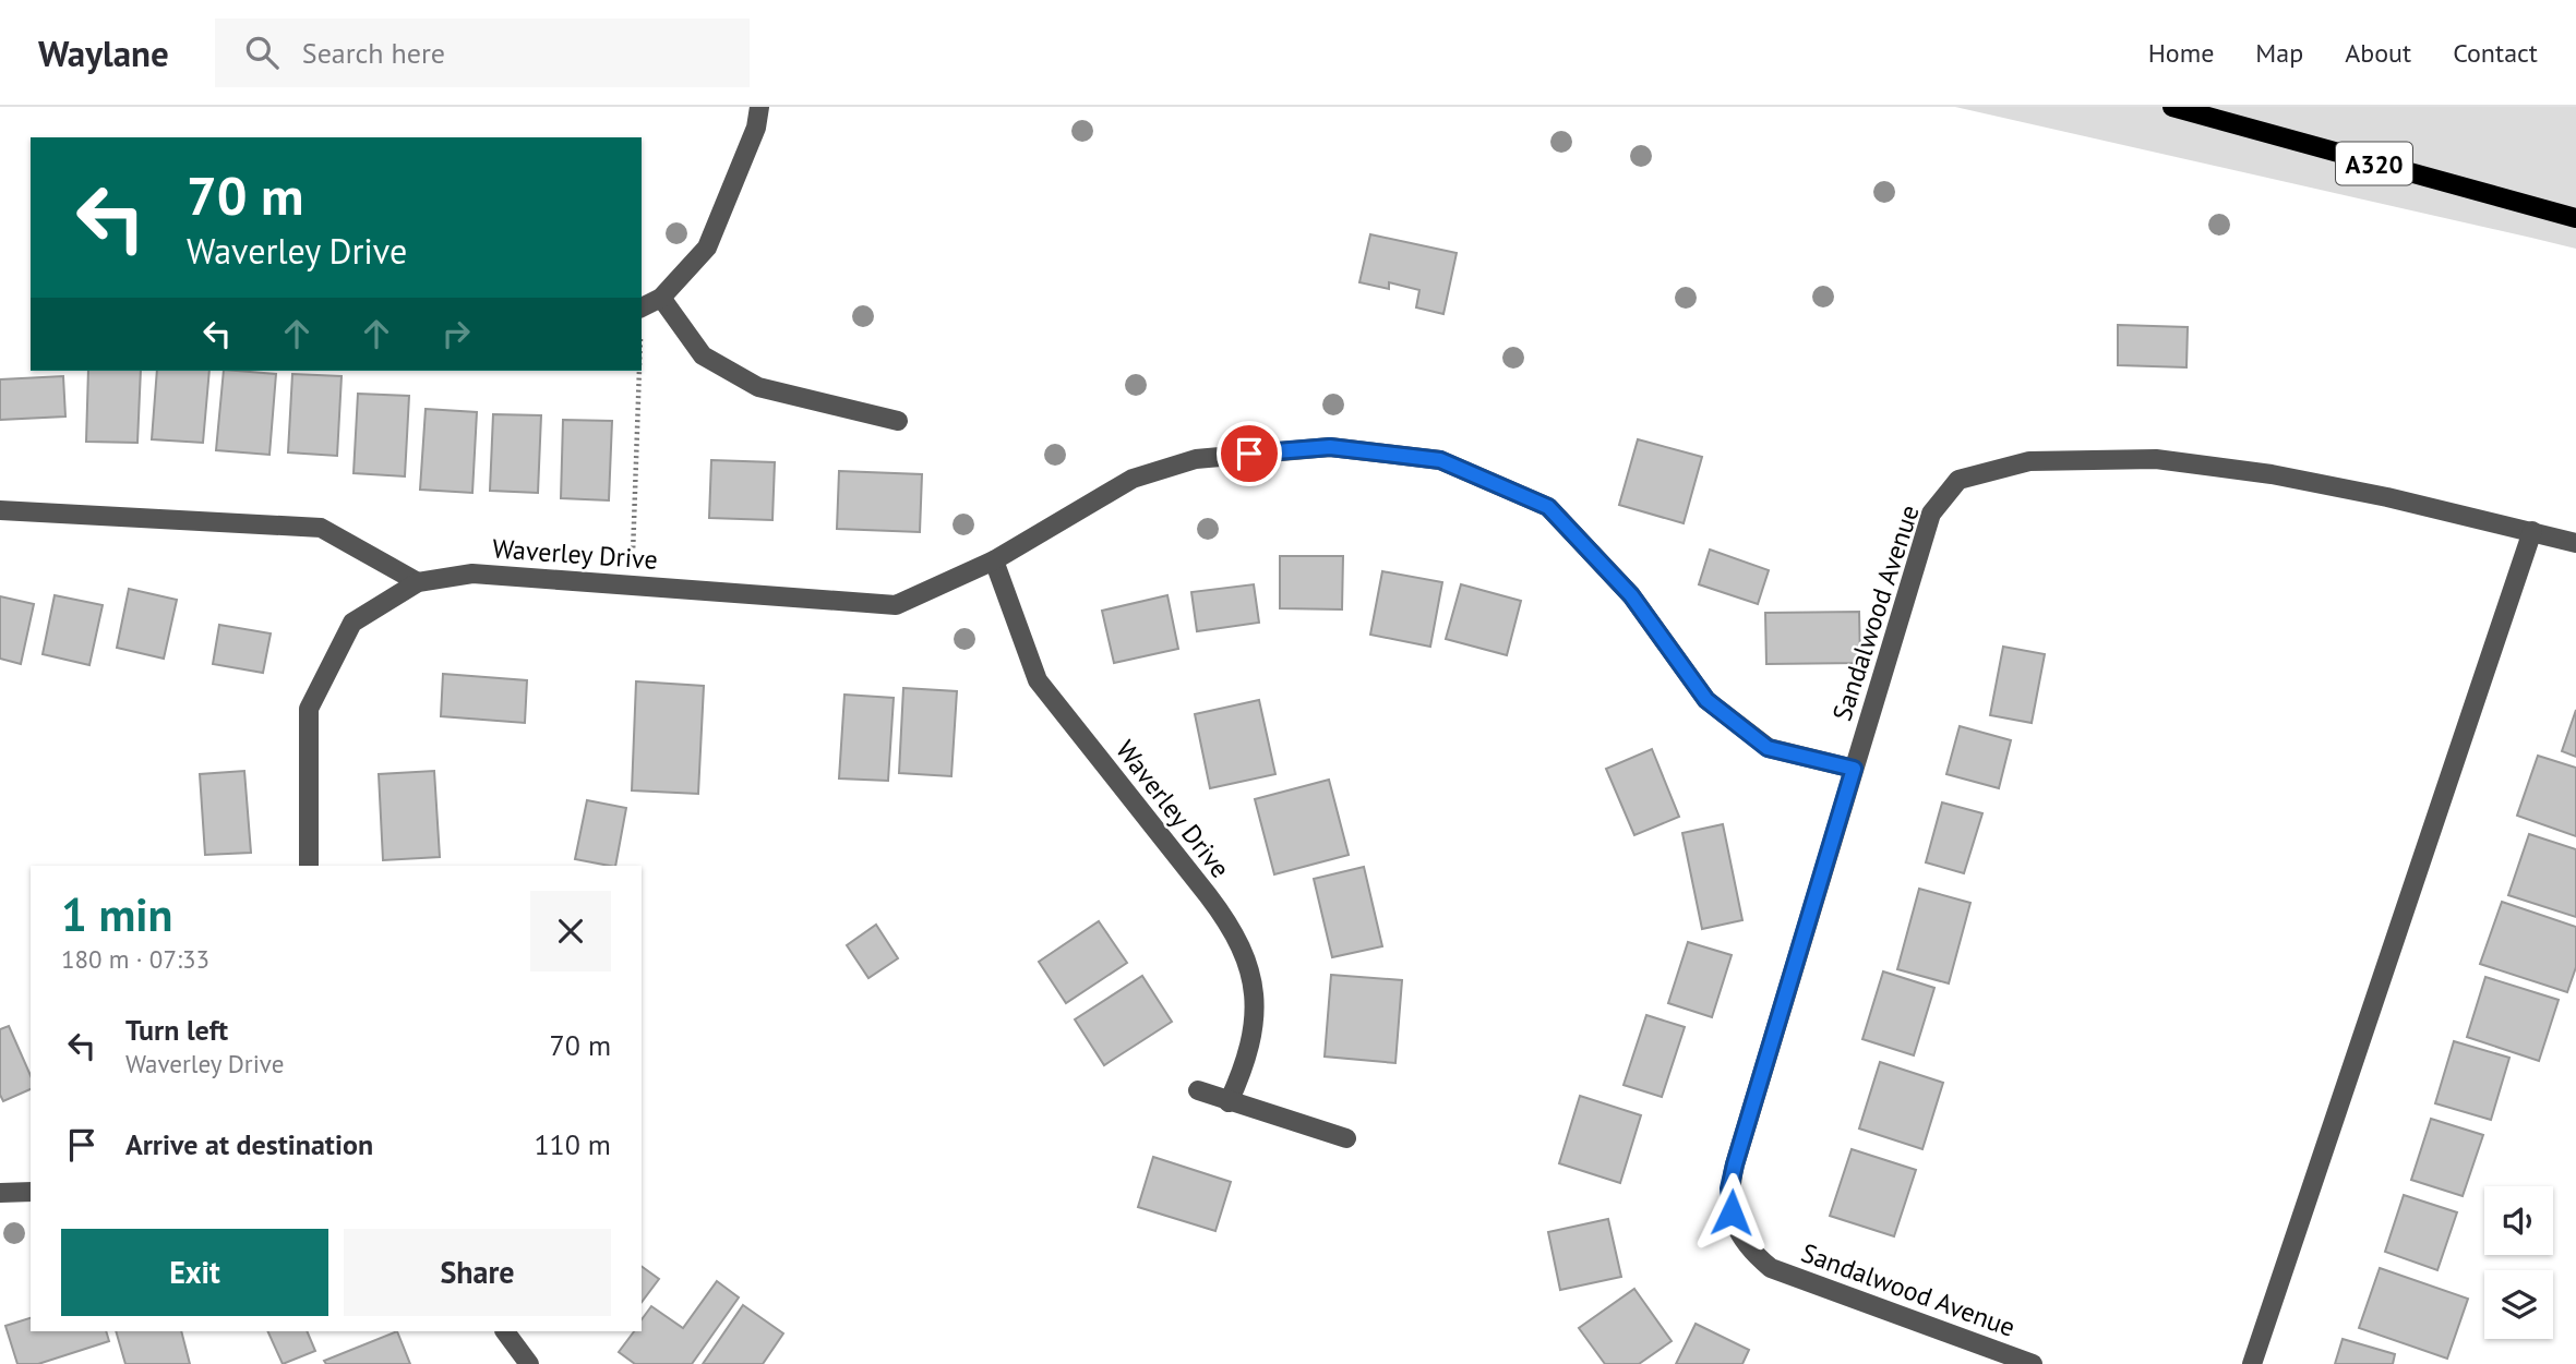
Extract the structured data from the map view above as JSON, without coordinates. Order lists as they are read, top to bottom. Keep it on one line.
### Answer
{"streets":{"main road":["A320"],"street":["Waverley Drive","Sandalwood Avenue"]},"crossings":[["Waverley Drive","Sandalwood Avenue"]],"page":{"header":"Waylane","search":"Search here","nav":["Home","Map","About","Contact"],"turn":["70 m","Waverley Drive"],"heading":["1 min","180 m · 07:33"],"list":[{"name":"Turn left","note":"Waverley Drive","value":"70 m"},{"name":"Arrive at destination","value":"110 m"}],"buttons":["Exit","Share"]}}
